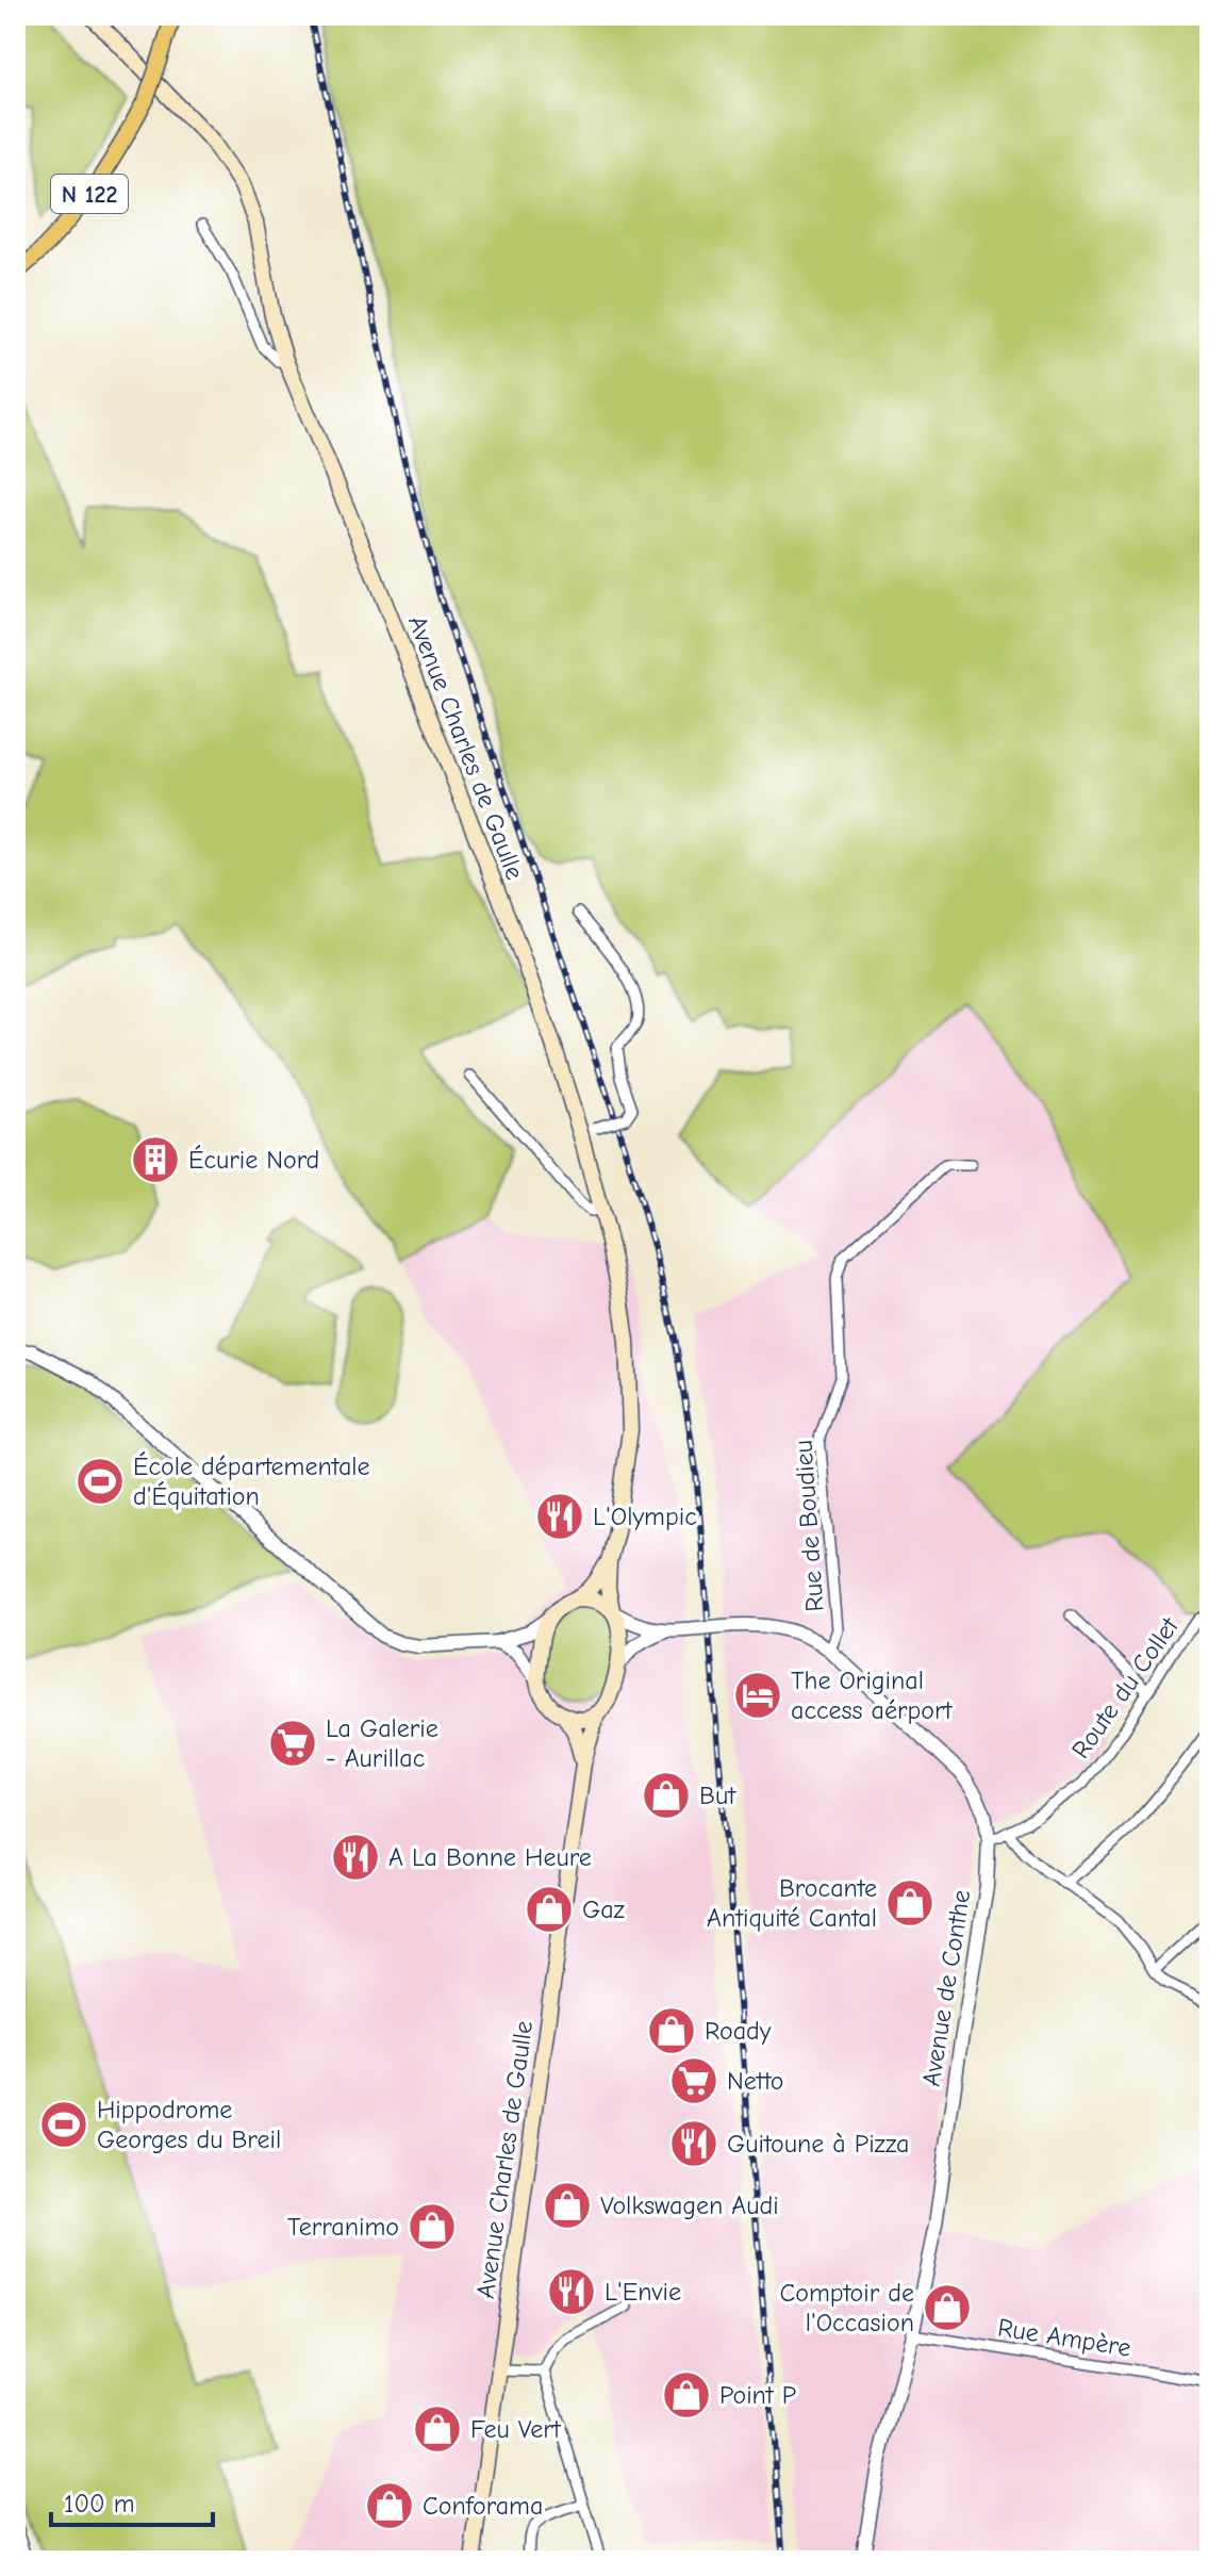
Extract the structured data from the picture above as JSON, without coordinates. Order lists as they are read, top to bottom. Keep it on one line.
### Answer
{"streets":{"main road":["N 122","Avenue Charles de Gaulle"],"street":["Rue de Boudieu","Route du Collet","Avenue de Conthe","Rue Ampère"]},"crossings":[["Avenue Charles de Gaulle","Avenue de Conthe"],["Rue de Boudieu","Avenue de Conthe"],["Route du Collet","Avenue de Conthe"],["Avenue de Conthe","Rue Ampère"]],"places":{"building":["Écurie Nord"],"sports":["École départementale d'Équitation","Hippodrome Georges du Breil"],"restaurant":["L'Olympic","A La Bonne Heure","Guitoune à Pizza","L'Envie"],"hotel":["The Original access aérport"],"supermarket":["La Galerie - Aurillac","Netto"],"shop":["But","Brocante Antiquité Cantal","Gaz","Roady","Volkswagen Audi","Terranimo","Comptoir de l'Occasion","Point P","Feu Vert","Conforama"]},"scale_bar":"100 m"}
